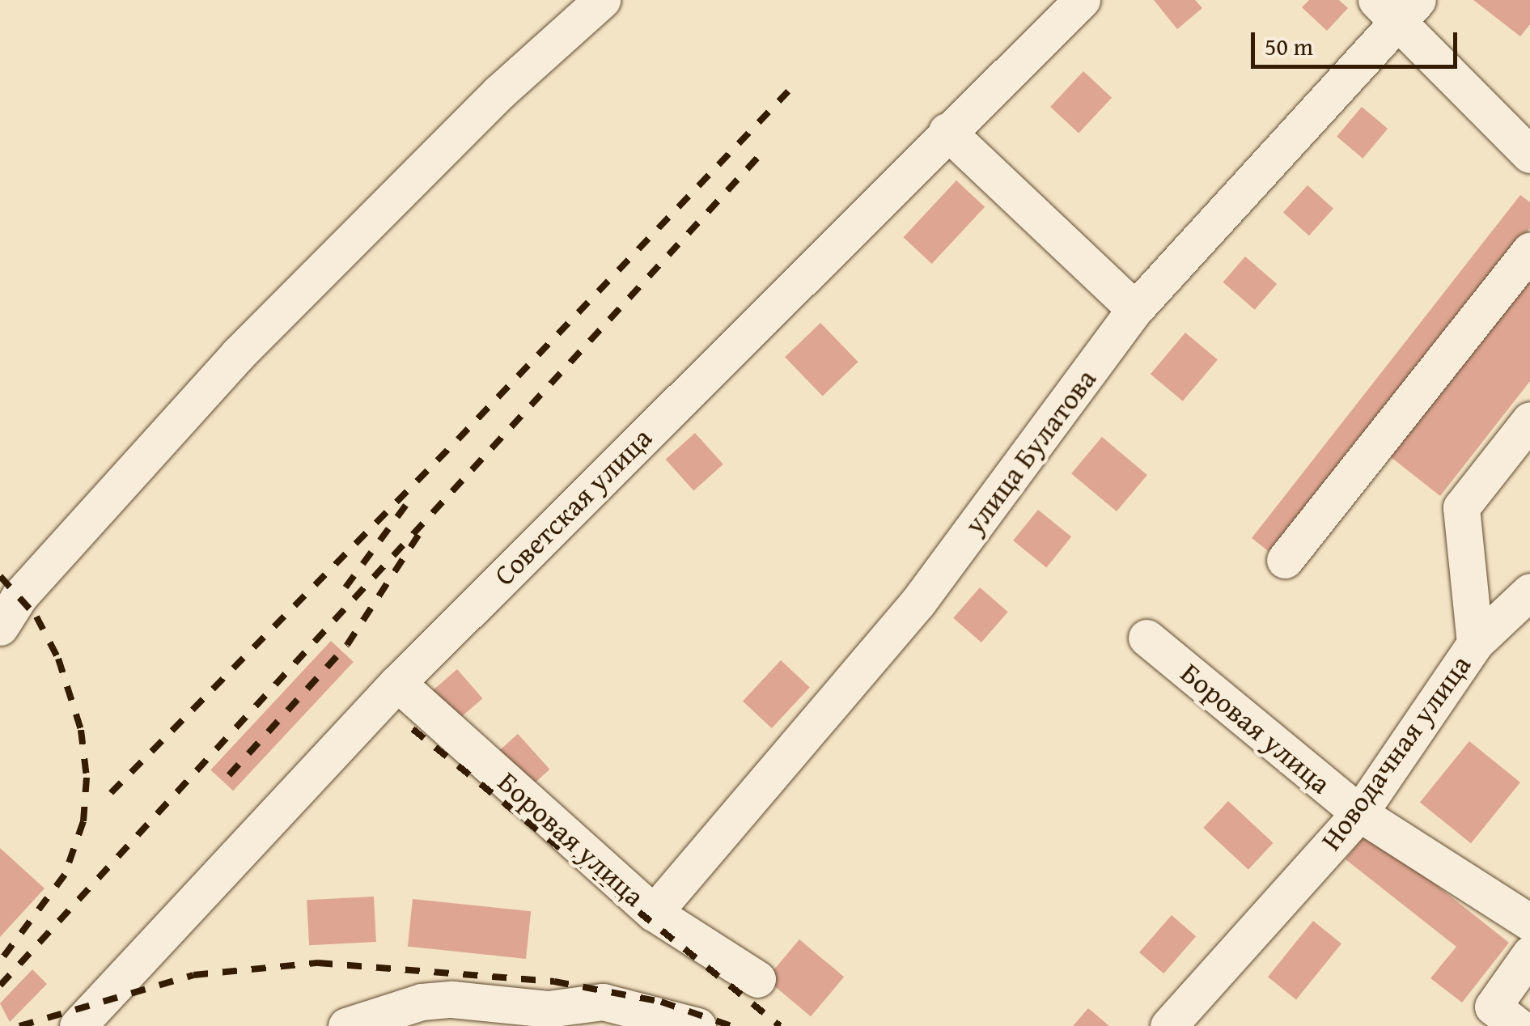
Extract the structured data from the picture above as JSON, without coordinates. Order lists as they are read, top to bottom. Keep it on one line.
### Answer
{"streets":{"street":["улица Булатова","Советская улица","Боровая улица","Новодачная улица"]},"crossings":[["улица Булатова","Боровая улица"],["Советская улица","Боровая улица"],["Боровая улица","Новодачная улица"]],"scale_bar":"50 m"}
